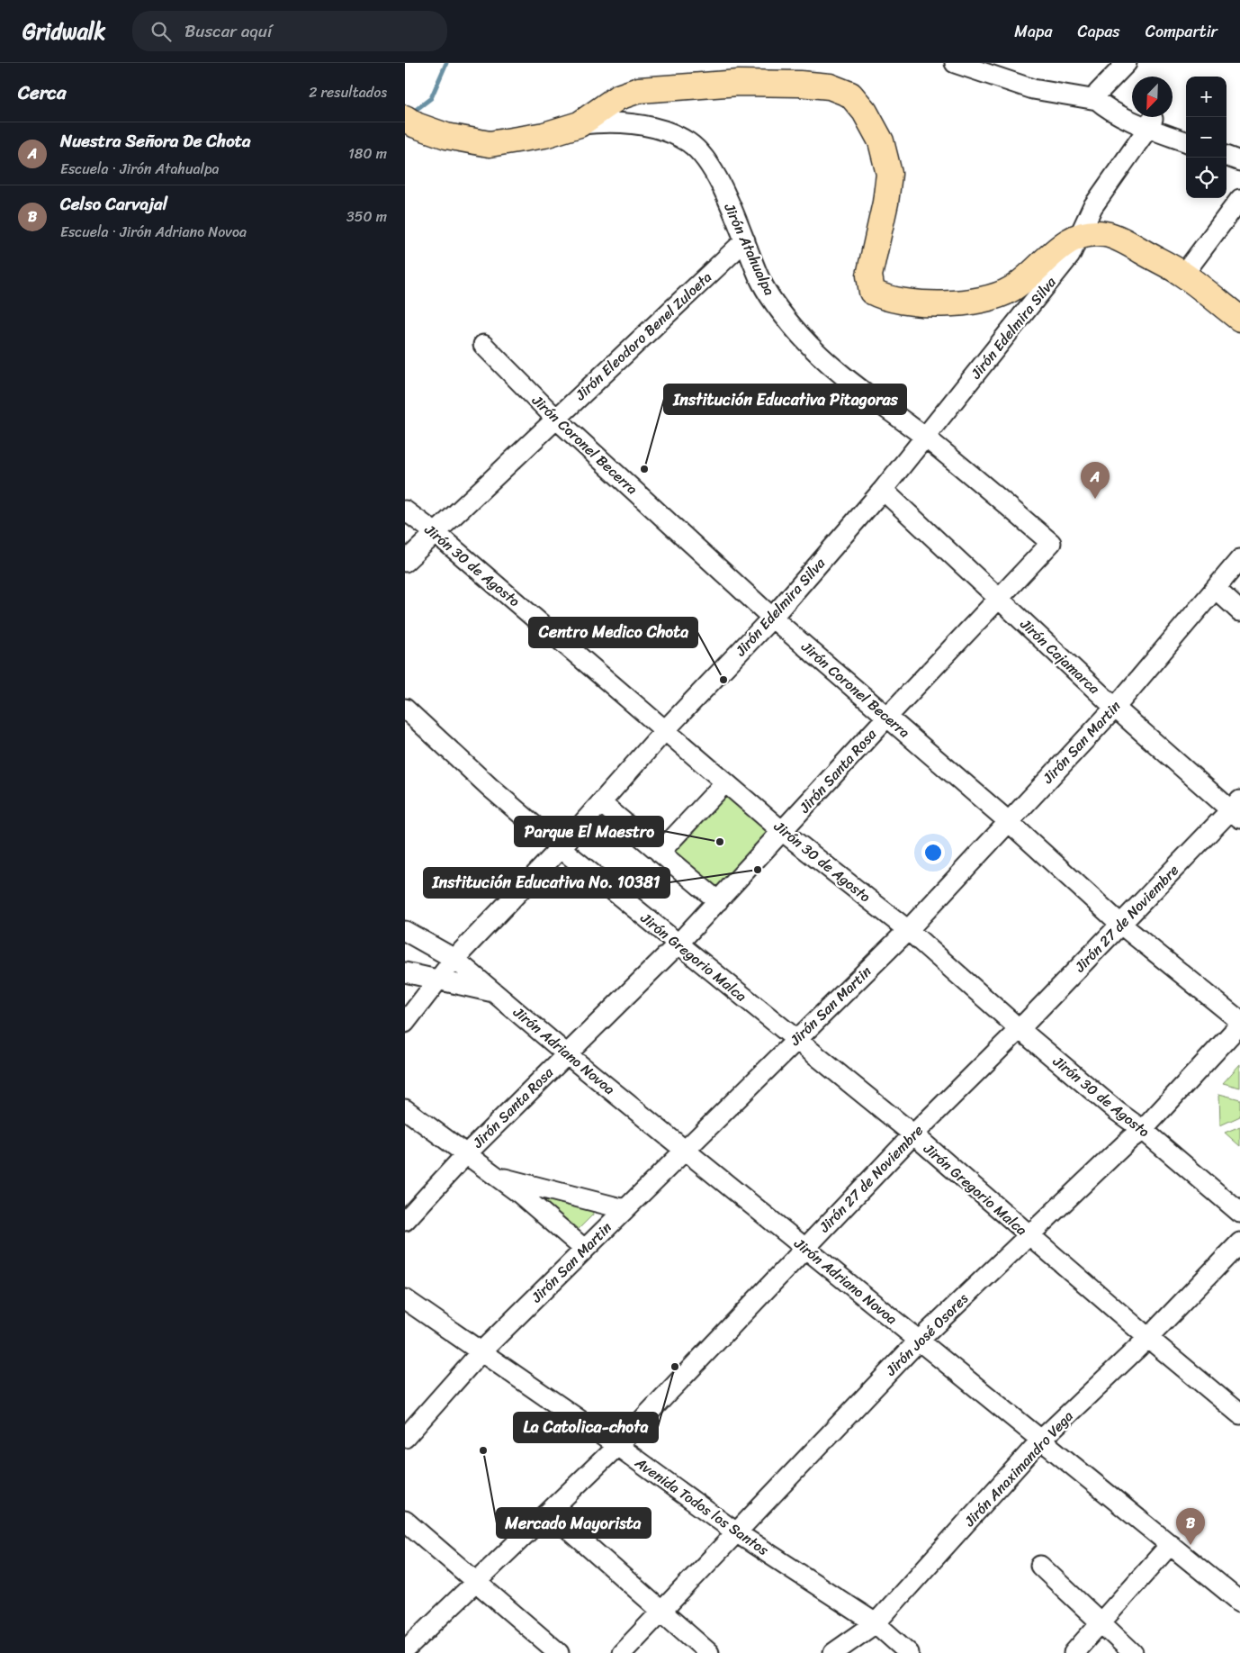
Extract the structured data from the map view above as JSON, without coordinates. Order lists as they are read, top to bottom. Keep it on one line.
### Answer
{"streets":{"street":["Jirón Atahualpa","Jirón Edelmira Silva","Jirón Eleodoro Benel Zuloeta","Jirón Coronel Becerra","Jirón 30 de Agosto","Jirón Cajamarca","Jirón San Martin","Jirón Santa Rosa","Jirón 27 de Noviembre","Jirón Gregorio Malca","Jirón Adriano Novoa","Jirón José Osores","Jirón Anaximandro Vega","Avenida Todos los Santos"]},"crossings":[["Jirón Atahualpa","Jirón Edelmira Silva"],["Jirón Atahualpa","Jirón Eleodoro Benel Zuloeta"],["Jirón Atahualpa","Jirón Santa Rosa"],["Jirón Edelmira Silva","Jirón Coronel Becerra"],["Jirón Edelmira Silva","Jirón 30 de Agosto"],["Jirón Edelmira Silva","Jirón Cajamarca"],["Jirón Edelmira Silva","Jirón Gregorio Malca"],["Jirón Edelmira Silva","Jirón Adriano Novoa"],["Jirón Eleodoro Benel Zuloeta","Jirón Coronel Becerra"],["Jirón Eleodoro Benel Zuloeta","Jirón 30 de Agosto"],["Jirón Coronel Becerra","Jirón San Martin"],["Jirón Coronel Becerra","Jirón Santa Rosa"],["Jirón Coronel Becerra","Jirón 27 de Noviembre"],["Jirón 30 de Agosto","Jirón San Martin"],["Jirón 30 de Agosto","Jirón Santa Rosa"],["Jirón 30 de Agosto","Jirón 27 de Noviembre"],["Jirón 30 de Agosto","Jirón José Osores"],["Jirón Cajamarca","Jirón San Martin"],["Jirón Cajamarca","Jirón Santa Rosa"],["Jirón Cajamarca","Jirón 27 de Noviembre"],["Jirón San Martin","Jirón Gregorio Malca"],["Jirón San Martin","Jirón Adriano Novoa"],["Jirón San Martin","Avenida Todos los Santos"],["Jirón Santa Rosa","Jirón Gregorio Malca"],["Jirón Santa Rosa","Jirón Adriano Novoa"],["Jirón 27 de Noviembre","Jirón Gregorio Malca"],["Jirón 27 de Noviembre","Jirón Adriano Novoa"],["Jirón 27 de Noviembre","Avenida Todos los Santos"],["Jirón Gregorio Malca","Jirón José Osores"],["Jirón Gregorio Malca","Jirón Anaximandro Vega"],["Jirón Adriano Novoa","Jirón José Osores"],["Jirón Adriano Novoa","Jirón Anaximandro Vega"],["Jirón José Osores","Avenida Todos los Santos"],["Jirón Anaximandro Vega","Avenida Todos los Santos"]],"places":["Institución Educativa Pitagoras","Centro Medico Chota","Parque El Maestro","Institución Educativa No. 10381","La Catolica-chota","Mercado Mayorista"],"north":"bottom left","page":{"header":"Gridwalk","search":"Buscar aquí","nav":["Mapa","Capas","Compartir"],"heading":["Cerca","2 resultados"],"map_buttons":["+","−"],"list":[{"mark":"A","name":"Nuestra Señora De Chota","note":"Escuela · Jirón Atahualpa","value":"180 m"},{"mark":"B","name":"Celso Carvajal","note":"Escuela · Jirón Adriano Novoa","value":"350 m"}],"pins":["A","B"]}}
